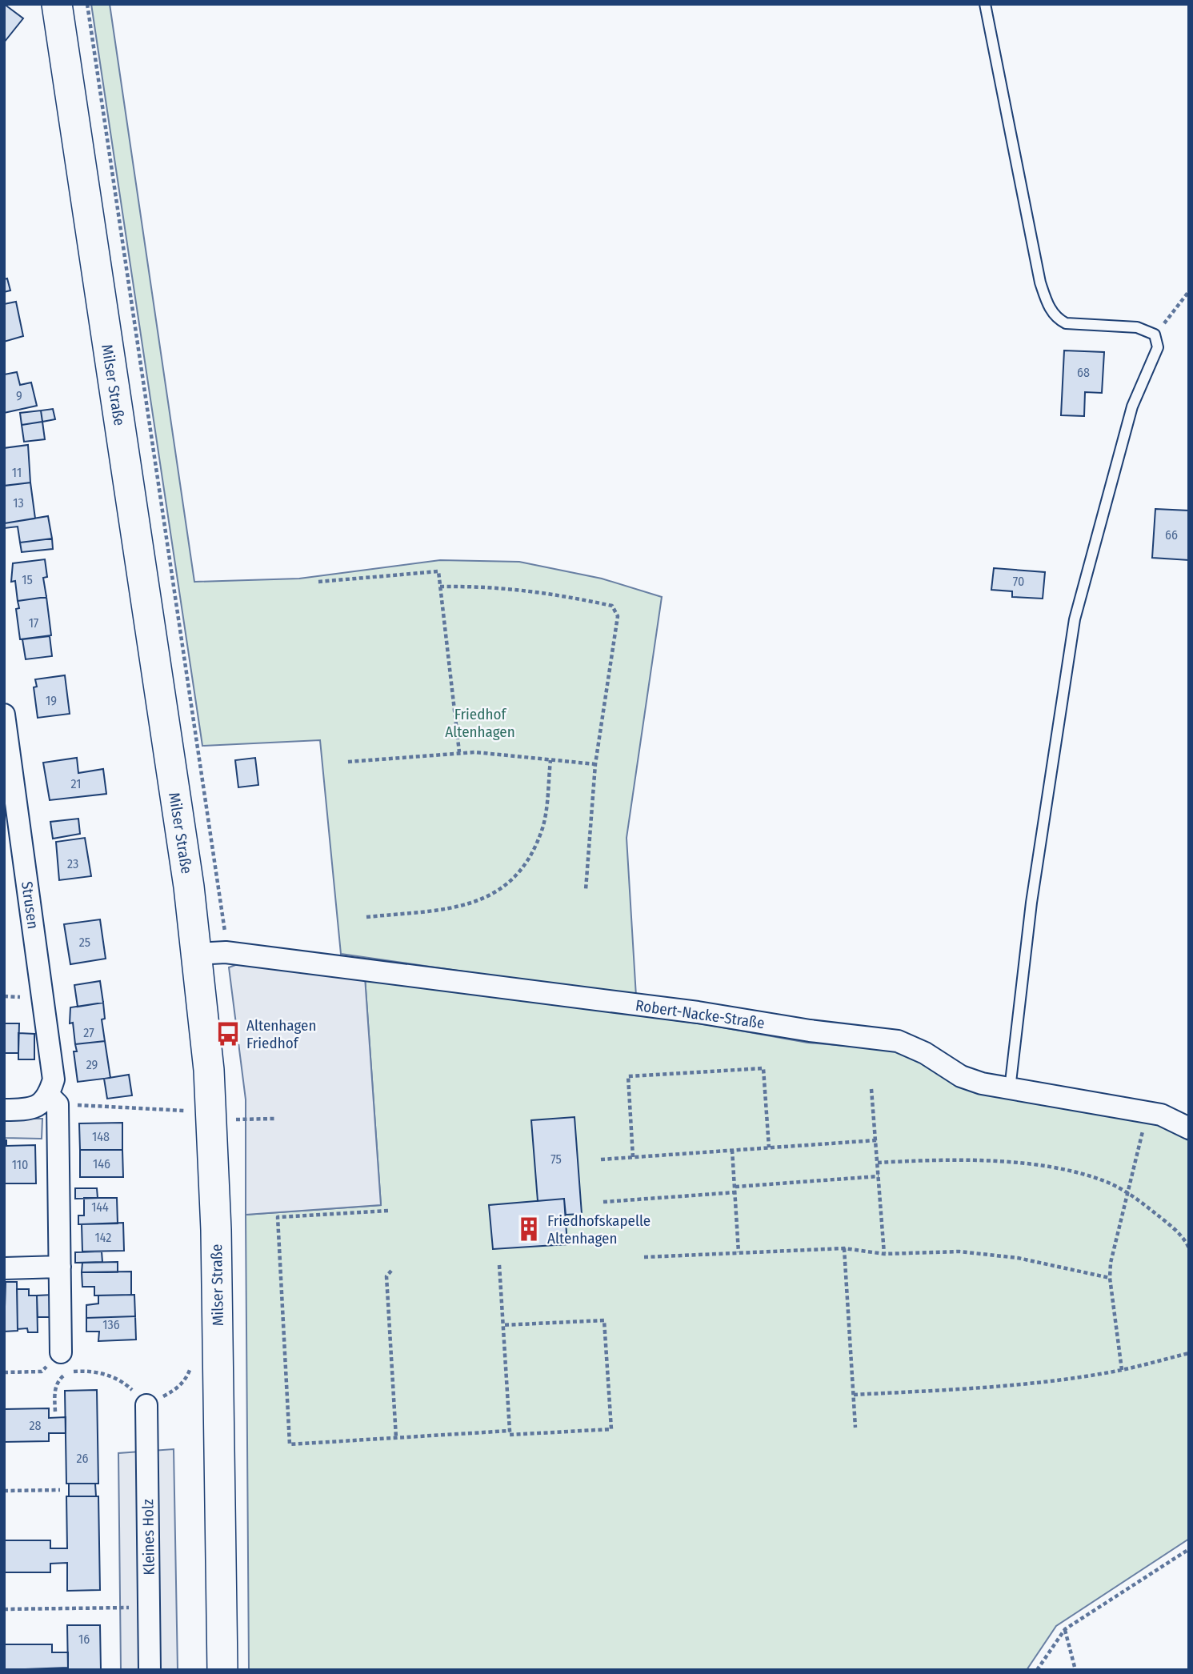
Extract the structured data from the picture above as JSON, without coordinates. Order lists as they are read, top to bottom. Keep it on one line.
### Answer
{"streets":{"main road":["Milser Straße"],"street":["Strusen","Robert-Nacke-Straße","Kleines Holz"]},"crossings":[["Milser Straße","Robert-Nacke-Straße"]],"parks":["Friedhof Altenhagen"],"places":{"bus stop":["Altenhagen Friedhof"],"building":["Friedhofskapelle Altenhagen"]},"house_numbers":["68","9","11","13","66","15","70","17","19","21","23","25","27","29","148","75","146","110","144","142","136","28","26","16"]}
